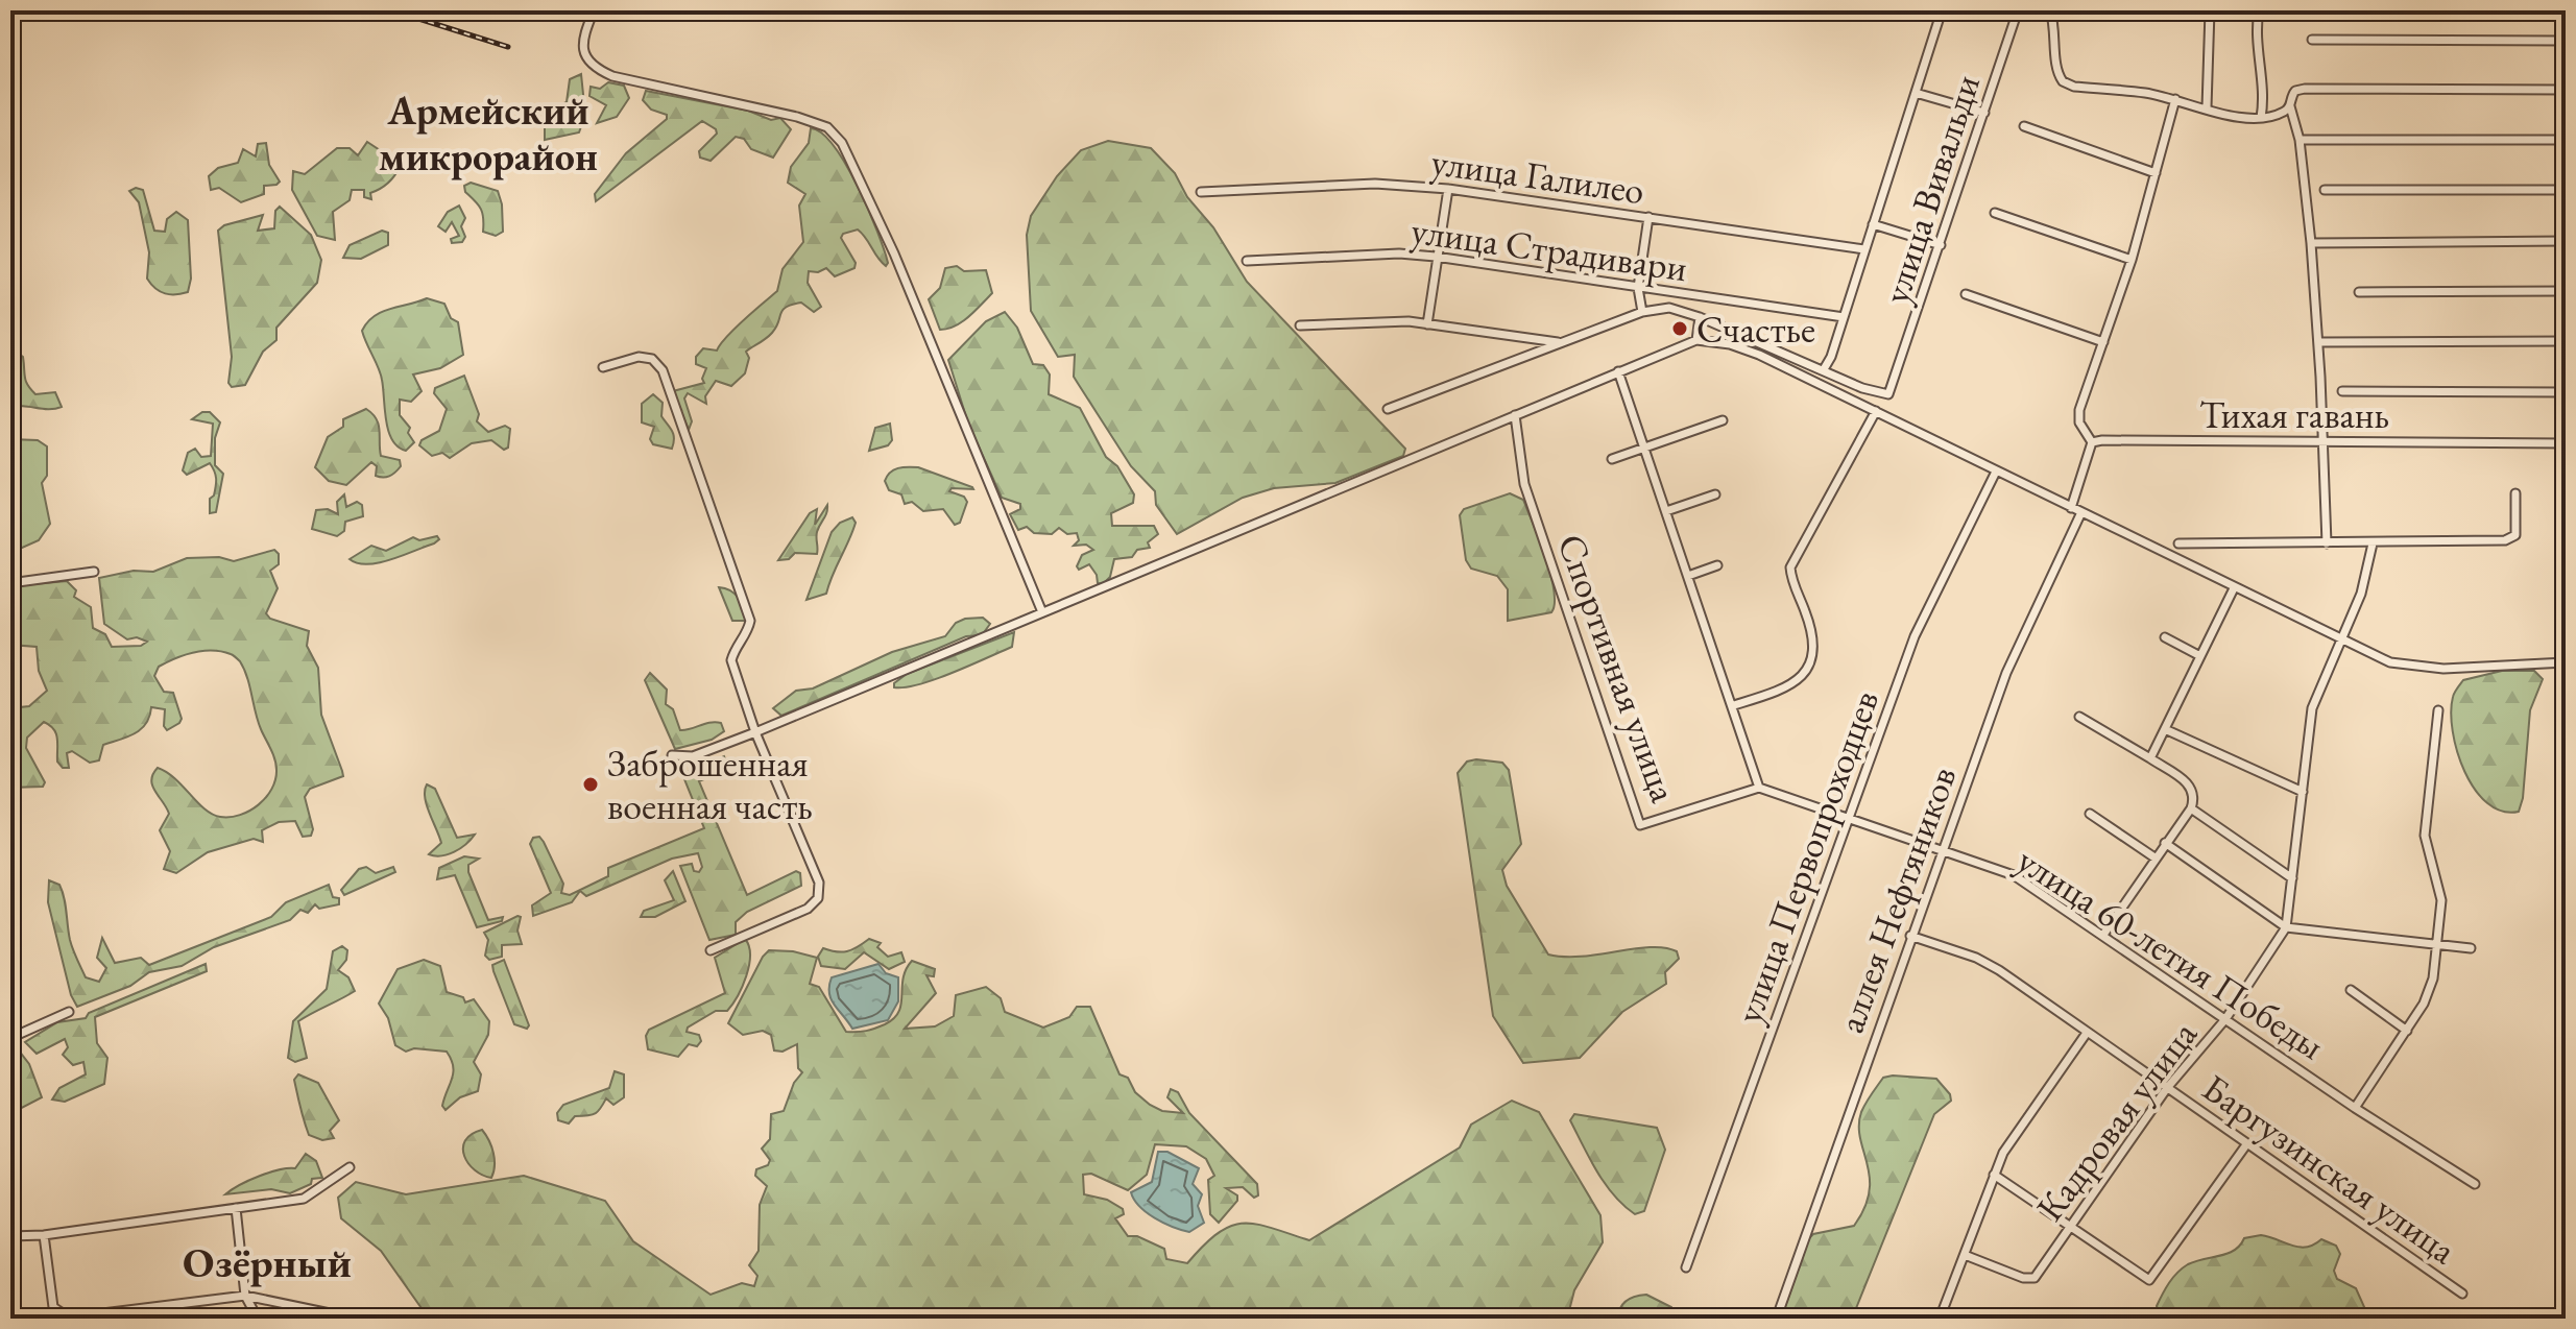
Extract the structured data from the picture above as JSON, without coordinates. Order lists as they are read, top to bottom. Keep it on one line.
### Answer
{"streets":{"street":["улица Галилео","улица Вивальди","улица Страдивари","Тихая гавань","Спортивная улица","улица Первопроходцев","аллея Нефтяников","улица 60-летия Победы","Кадровая улица","Баргузинская улица"]},"crossings":[["Спортивная улица","улица 60-летия Победы"],["улица Первопроходцев","улица 60-летия Победы"],["аллея Нефтяников","улица 60-летия Победы"],["аллея Нефтяников","Баргузинская улица"],["улица 60-летия Победы","Кадровая улица"],["Кадровая улица","Баргузинская улица"]],"districts":["Армейский микрорайон","Озёрный"],"places":["Счастье","Заброшенная военная часть"]}
